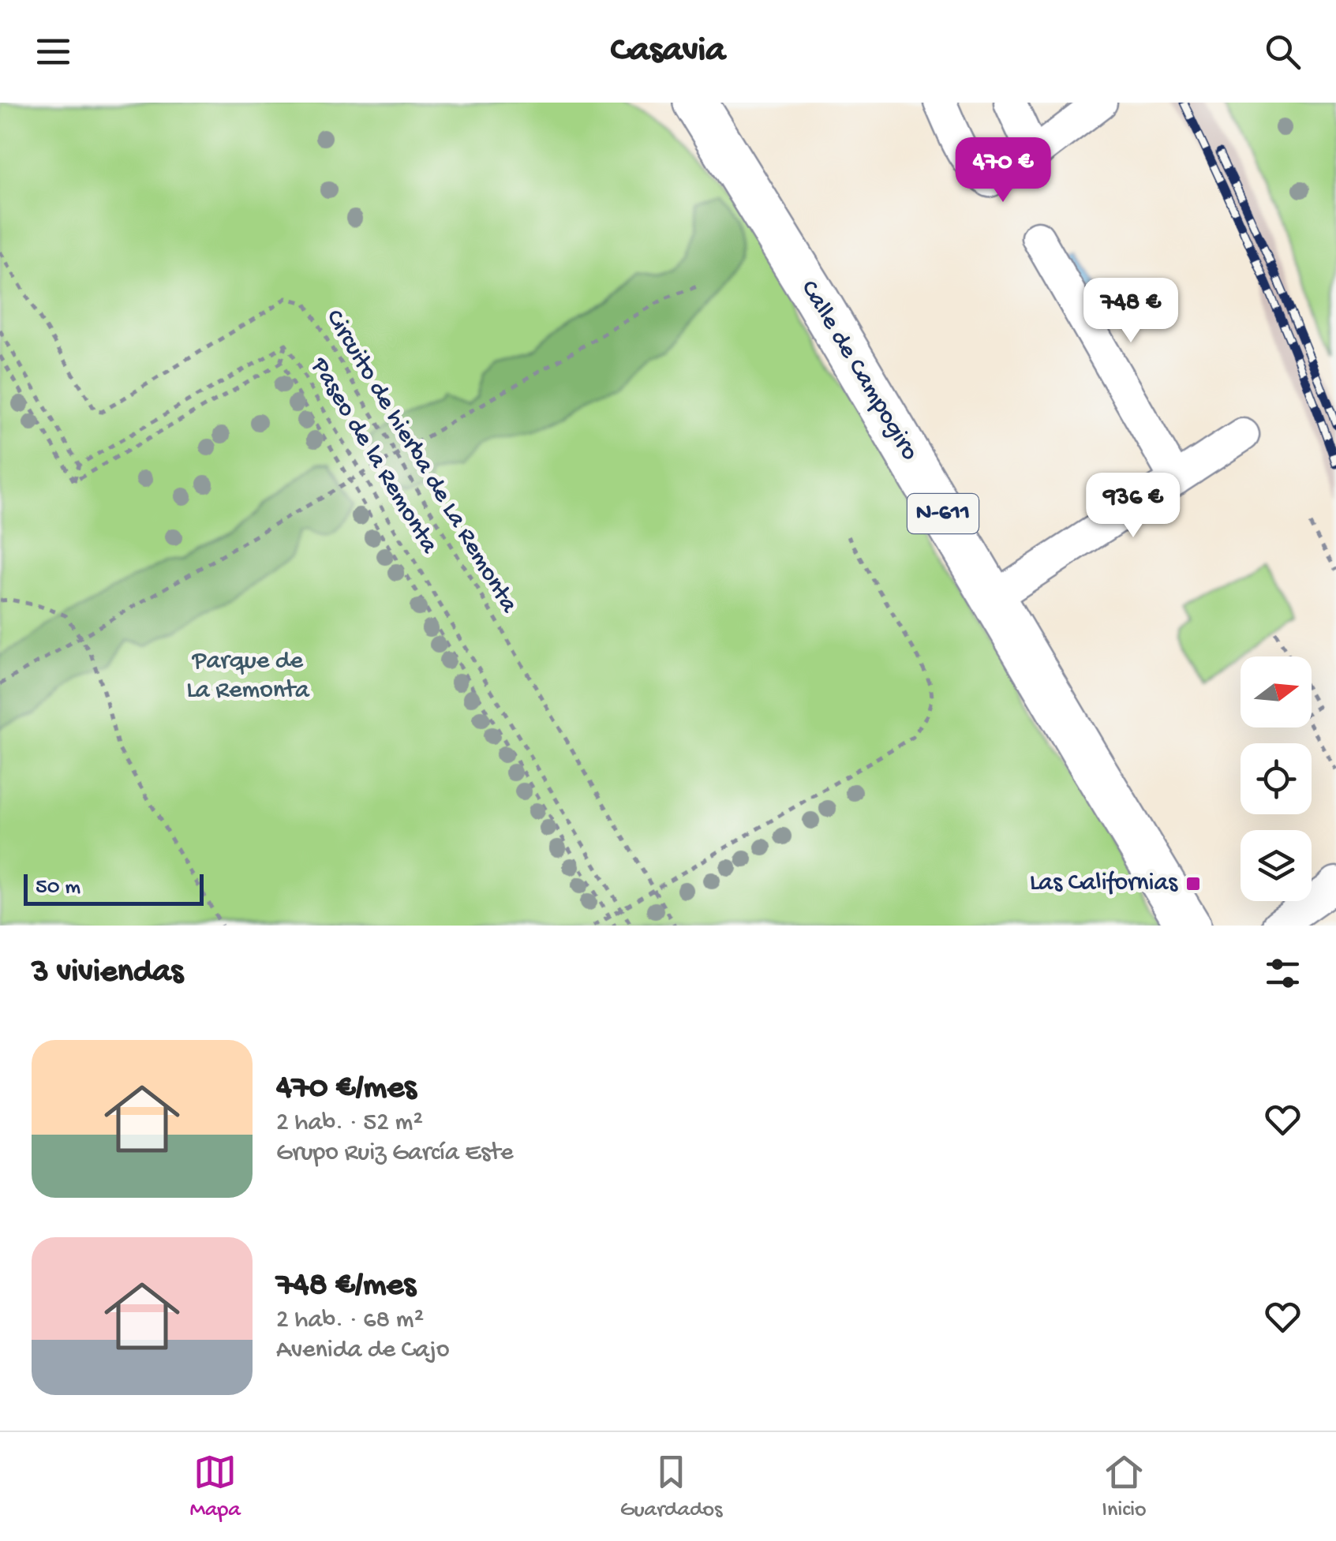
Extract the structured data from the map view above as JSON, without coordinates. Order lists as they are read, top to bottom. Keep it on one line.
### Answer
{"streets":{"highway":["Calle de Campogiro","N-611"],"path":["Paseo de la Remonta","Circuito de hierba de La Remonta"]},"parks":["Parque de La Remonta"],"places":{"transit":["Las Californias"]},"scale_bar":"50 m","north":"right","page":{"header":"Casavia","price":["470 €","748 €","936 €"],"scale":"50 m","heading":"3 viviendas","list":[{"name":"470 €/mes","note":"2 hab. · 52 m² · Grupo Ruiz García Este"},{"name":"748 €/mes","note":"2 hab. · 68 m² · Avenida de Cajo"}],"tabs":["Mapa","Guardados","Inicio"]}}
